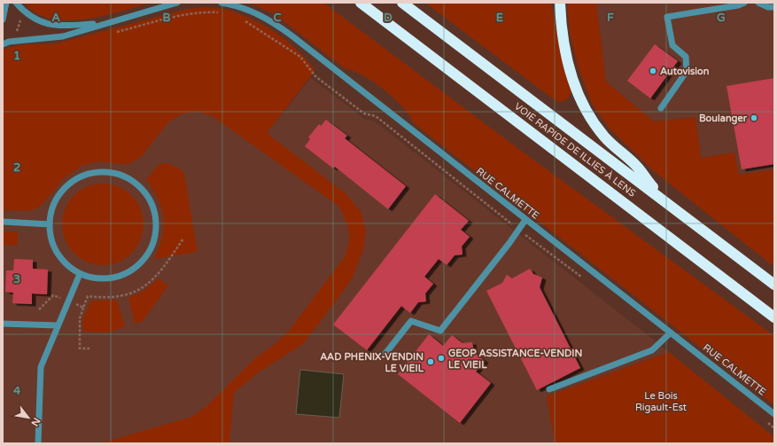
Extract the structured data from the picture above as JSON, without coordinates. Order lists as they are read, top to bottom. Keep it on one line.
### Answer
{"streets":{"highway":["VOIE RAPIDE DE ILLIES À LENS"],"street":["RUE CALMETTE"]},"parks":["Le Bois Rigault-Est"],"places":["Autovision","Boulanger","GEOP ASSISTANCE-VENDIN LE VIEIL","AAD PHENIX-VENDIN LE VIEIL"],"north":"bottom right","grid":{"columns":["A","B","C","D","E","F","G"],"rows":["1","2","3","4"]}}
